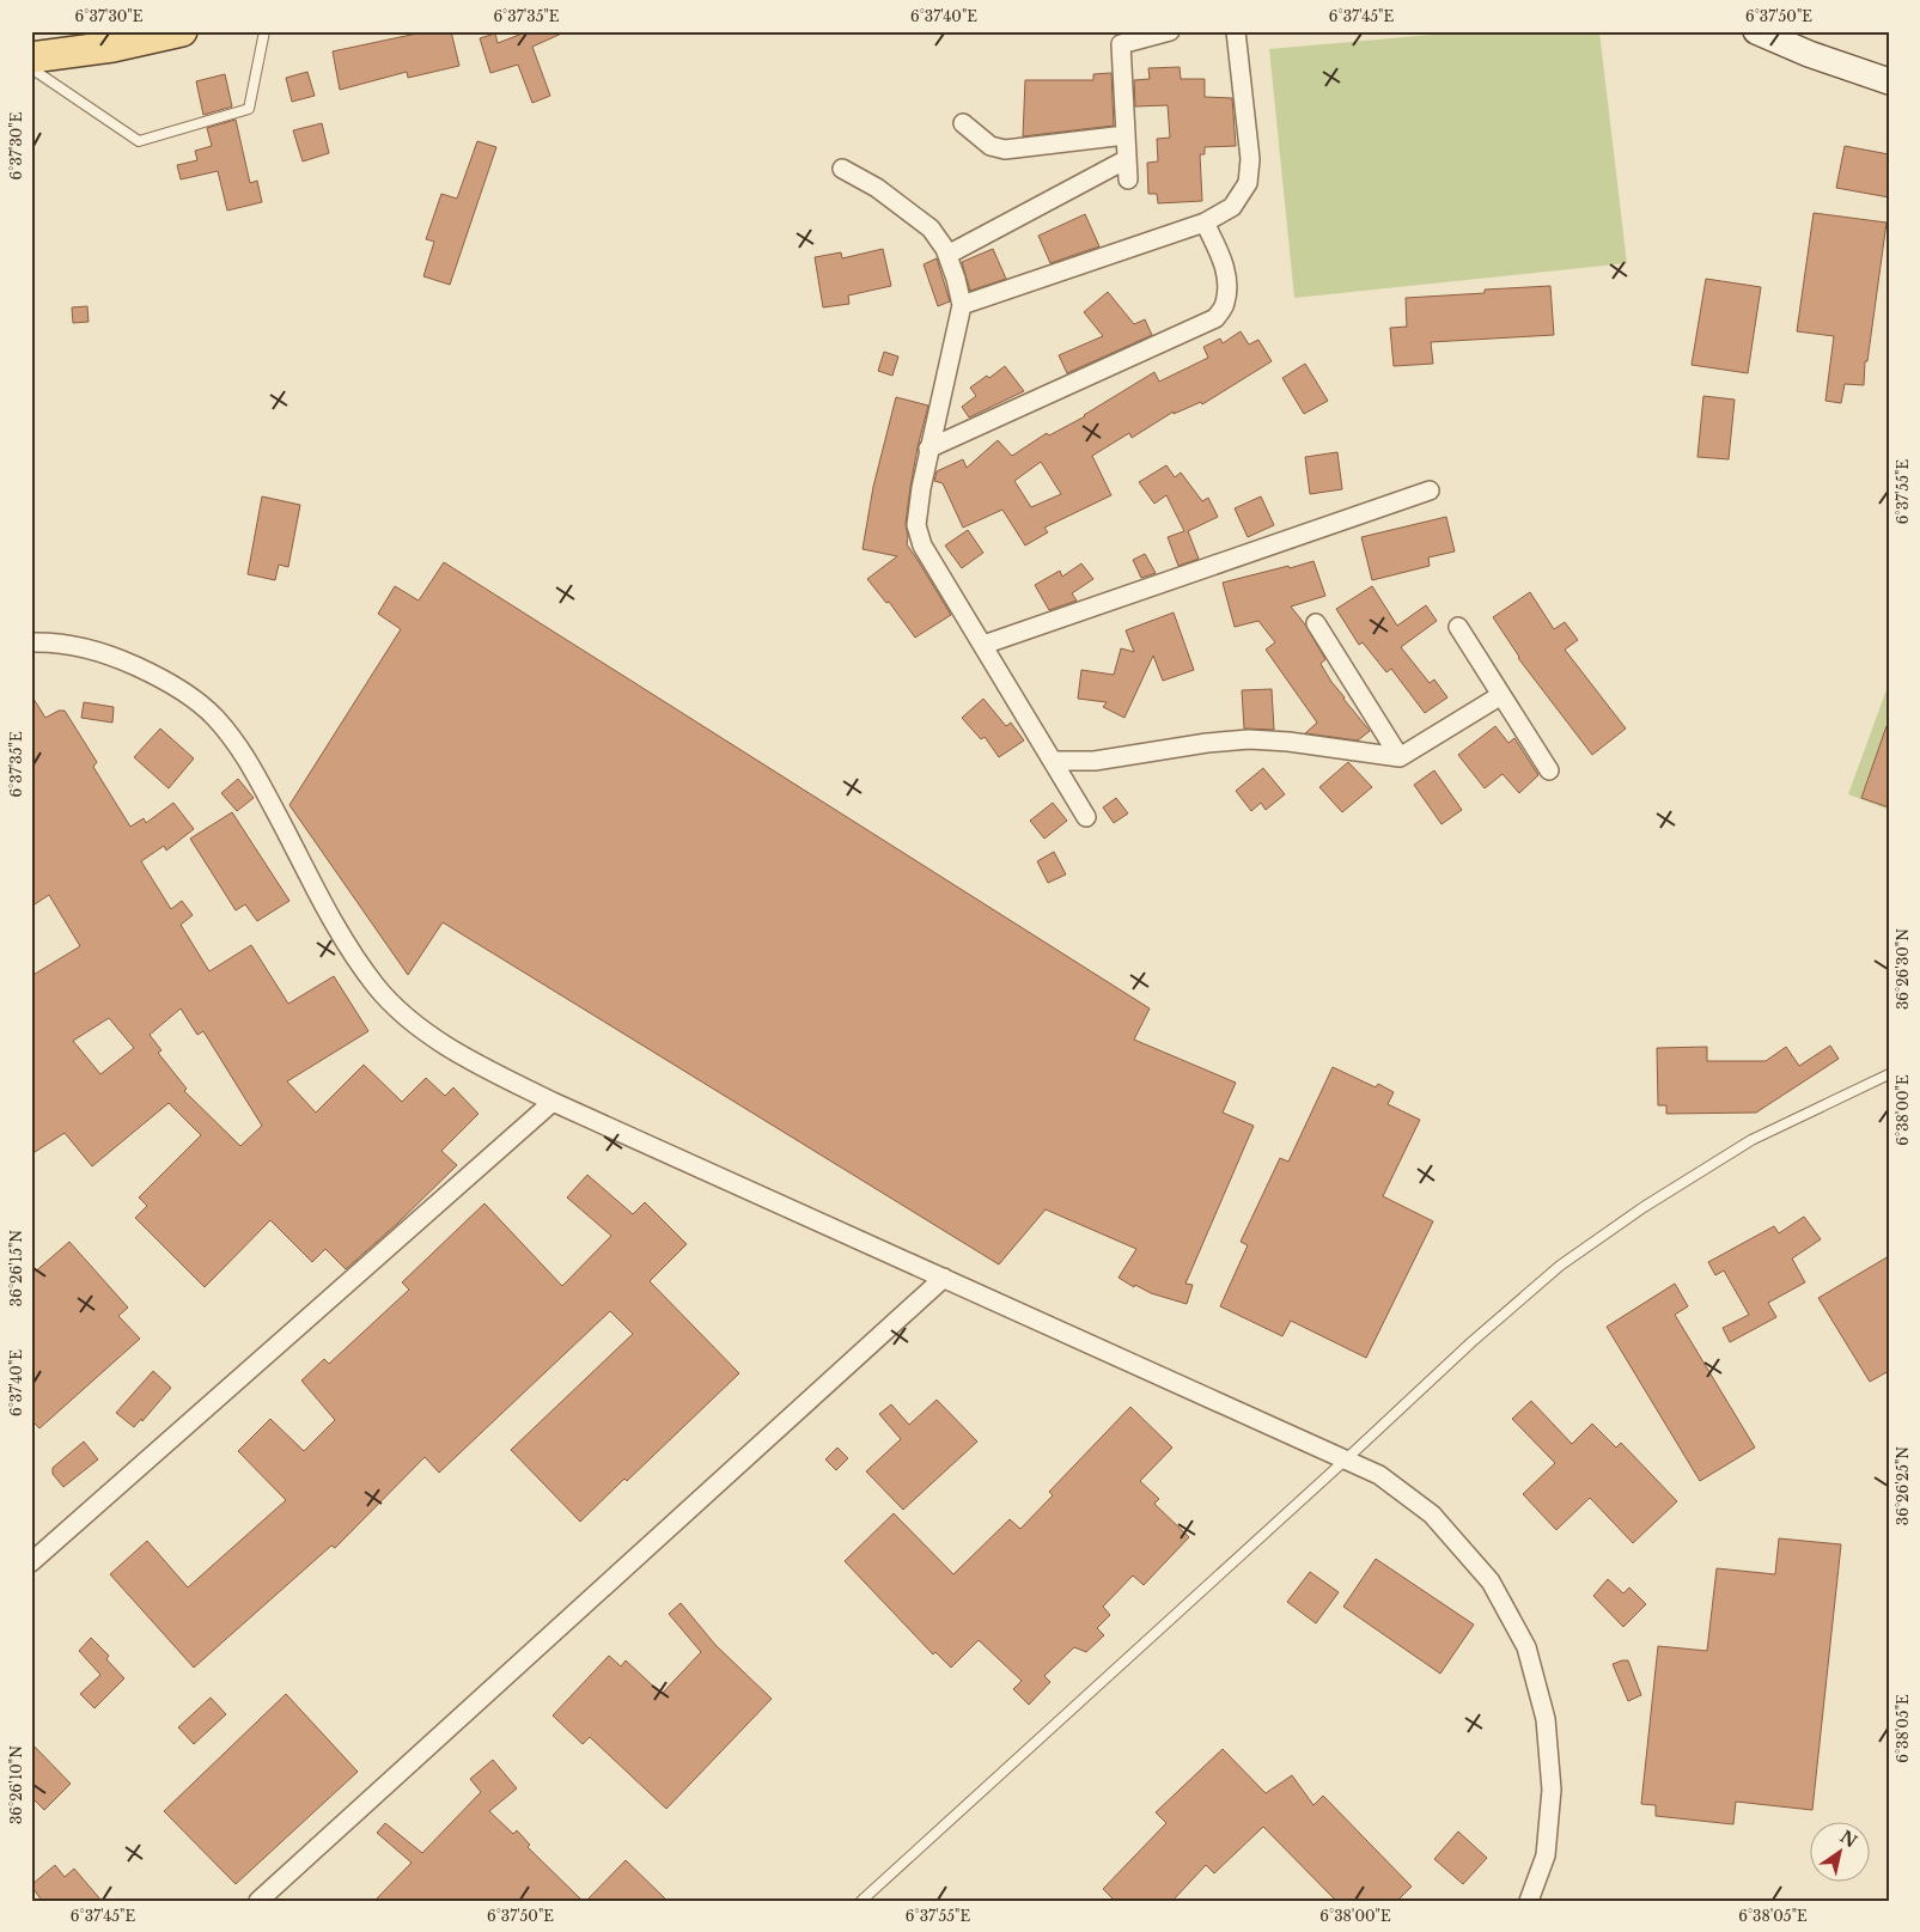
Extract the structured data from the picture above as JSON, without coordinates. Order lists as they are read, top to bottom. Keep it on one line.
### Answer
{"north":"top right","coordinates":["6°37'30\"E","6°37'35\"E","6°37'40\"E","6°37'45\"E","6°37'50\"E","6°37'55\"E","36°26'30\"N","6°38'00\"E","36°26'15\"N","36°26'25\"N","6°38'05\"E","36°26'10\"N"]}
